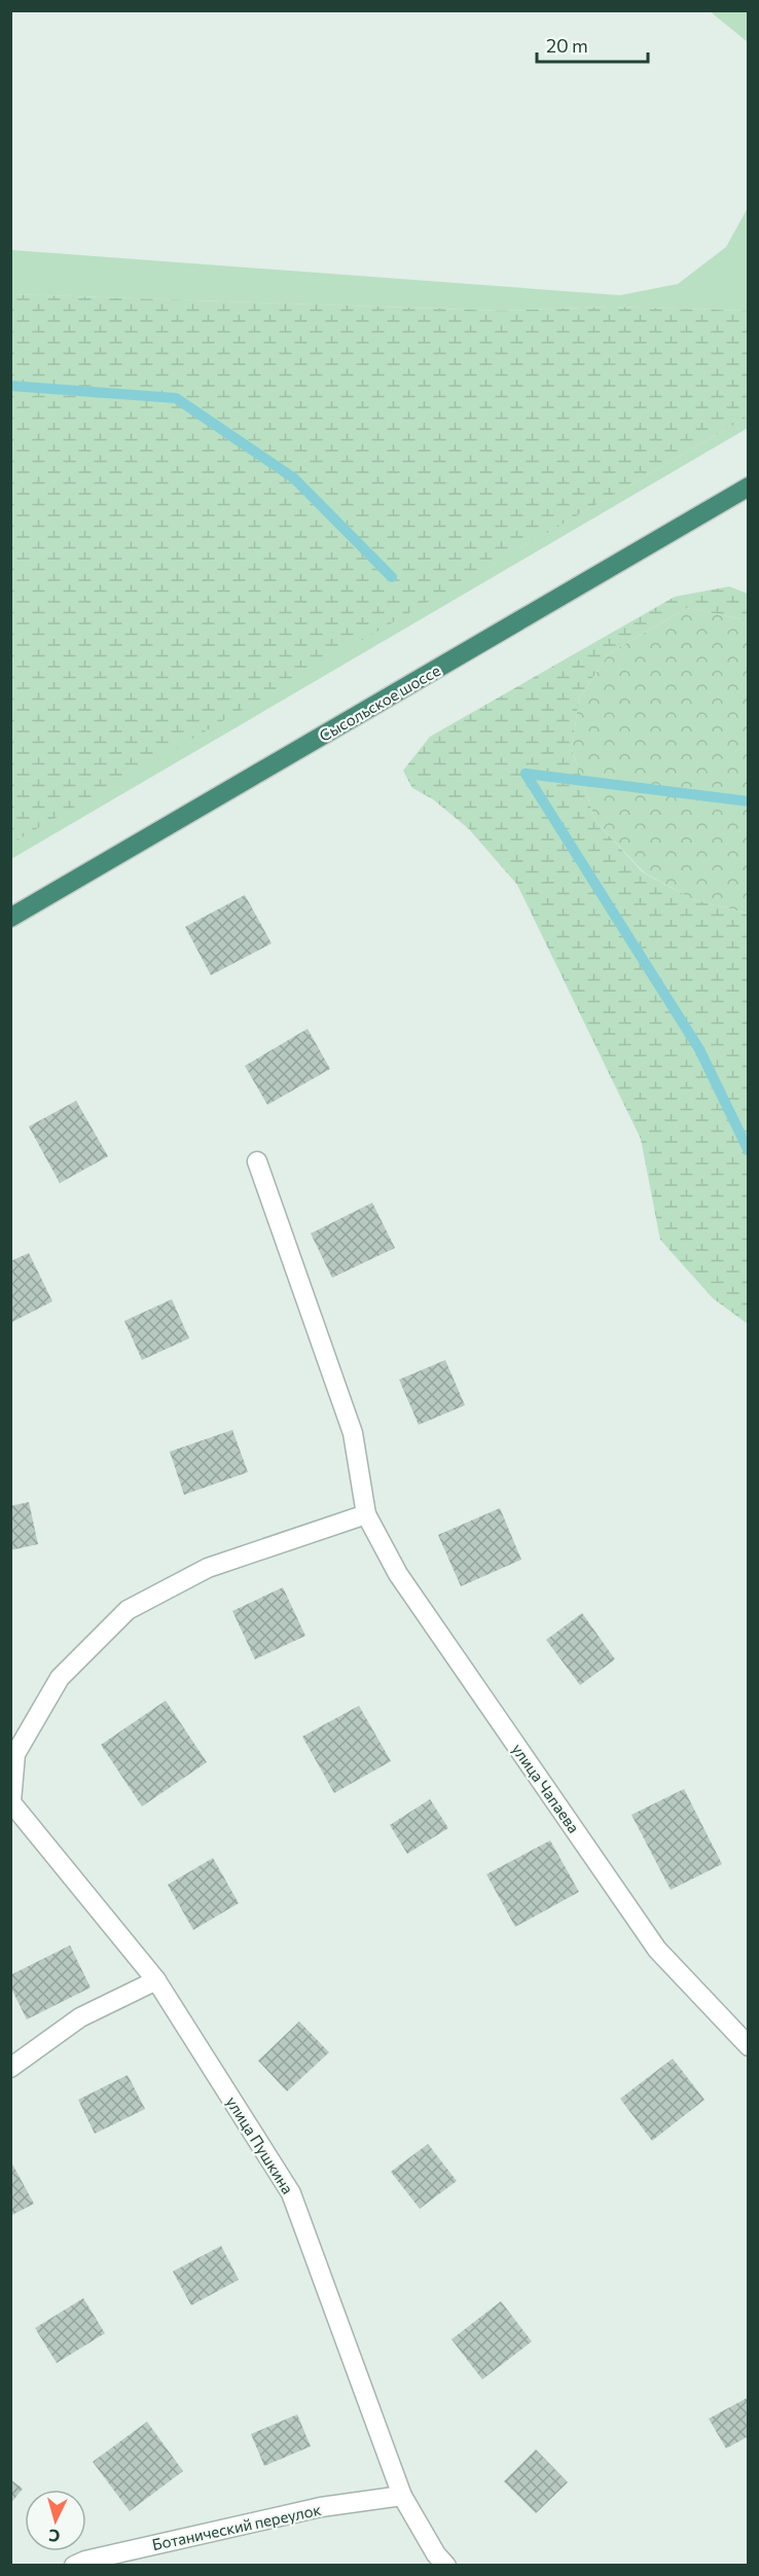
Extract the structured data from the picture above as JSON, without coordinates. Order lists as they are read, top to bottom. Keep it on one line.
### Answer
{"streets":{"highway":["Сысольское шоссе"],"street":["улица Чапаева","улица Пушкина","Ботанический переулок"]},"crossings":[["улица Пушкина","Ботанический переулок"]],"scale_bar":"20 m","north":"bottom"}
